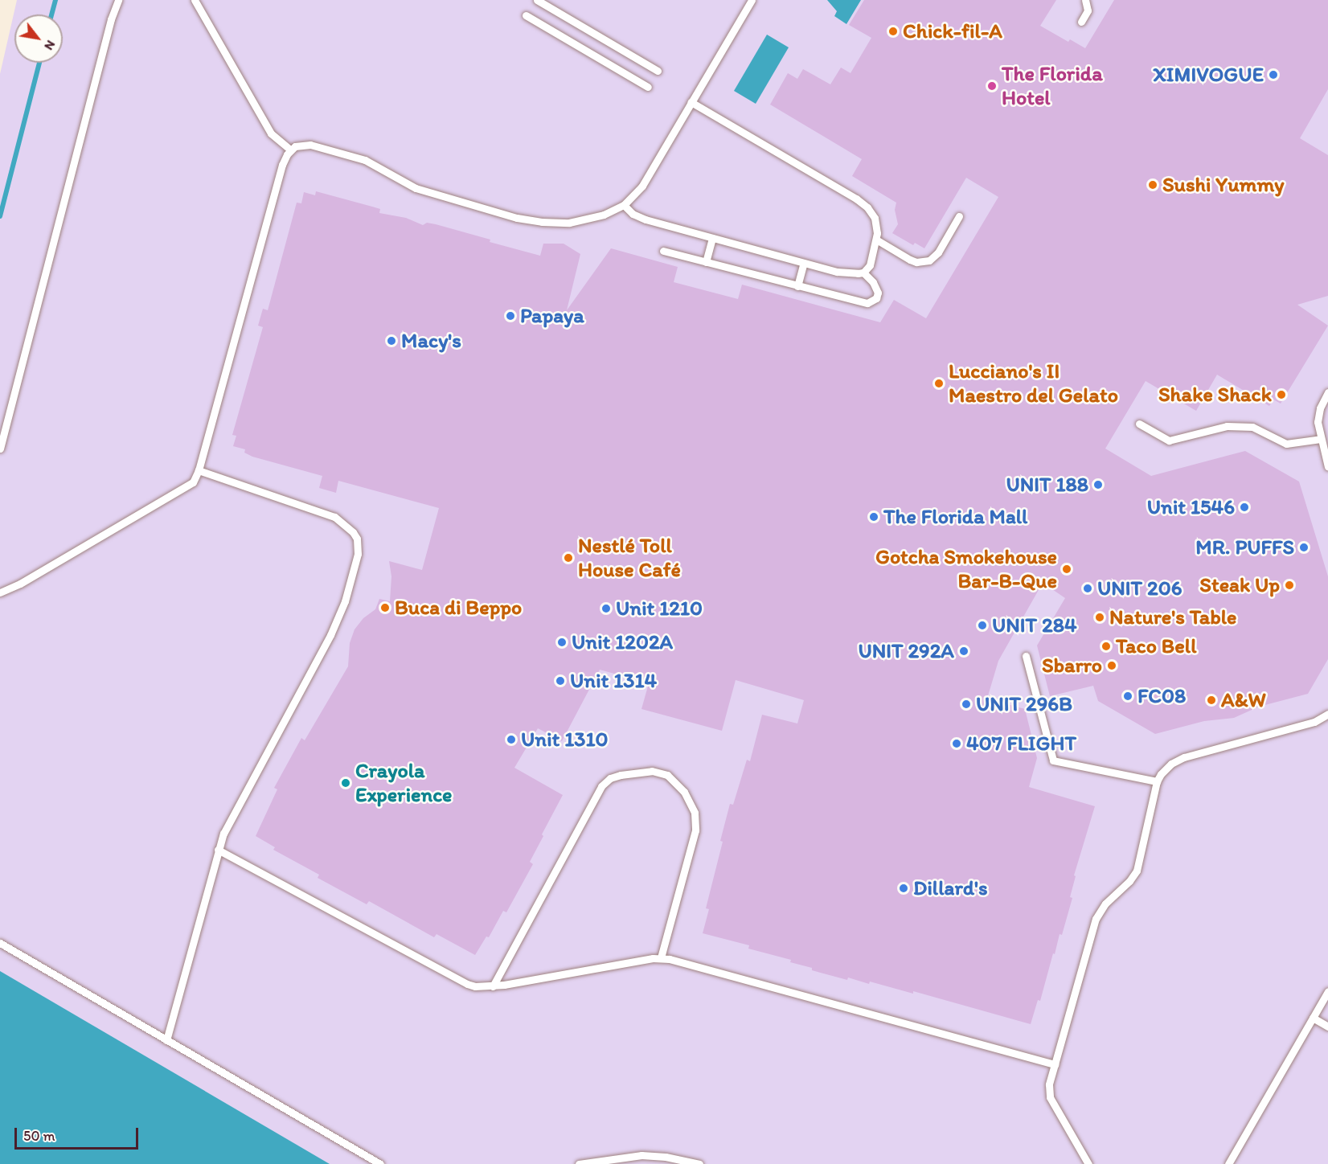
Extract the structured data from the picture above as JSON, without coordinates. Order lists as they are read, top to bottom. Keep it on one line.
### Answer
{"places":["Chick-fil-A","XIMIVOGUE","The Florida Hotel","Sushi Yummy","Papaya","Macy's","Lucciano's II Maestro del Gelato","Shake Shack","UNIT 188","Unit 1546","The Florida Mall","MR. PUFFS","Nestlé Toll House Café","Gotcha Smokehouse Bar-B-Que","Steak Up","UNIT 206","Buca di Beppo","Unit 1210","Nature's Table","UNIT 284","Unit 1202A","Taco Bell","UNIT 292A","Sbarro","Unit 1314","FC08","A&W","UNIT 296B","Unit 1310","407 FLIGHT","Crayola Experience","Dillard's"],"scale_bar":"50 m","north":"bottom right"}
